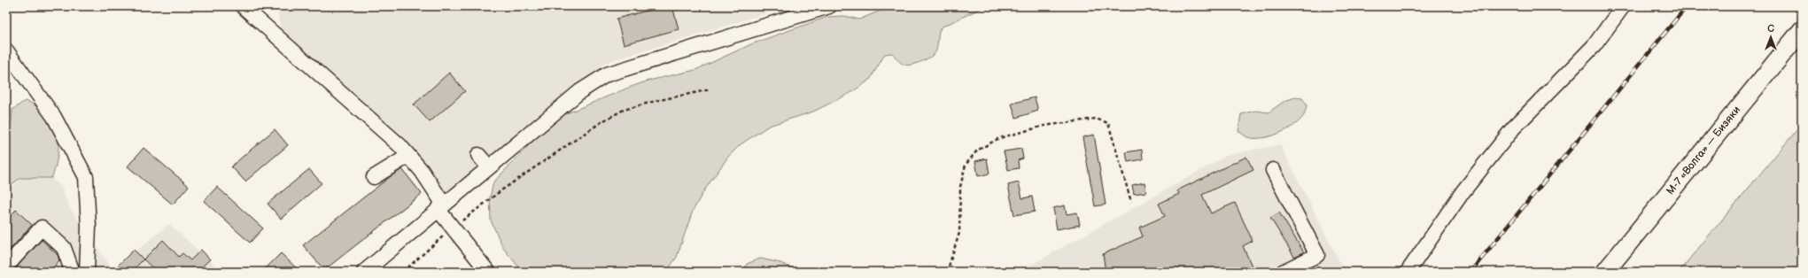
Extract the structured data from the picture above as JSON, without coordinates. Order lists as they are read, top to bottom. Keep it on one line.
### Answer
{"streets":{"main road":["М-7 «Волга» — Бизяки"]},"north":"top"}
